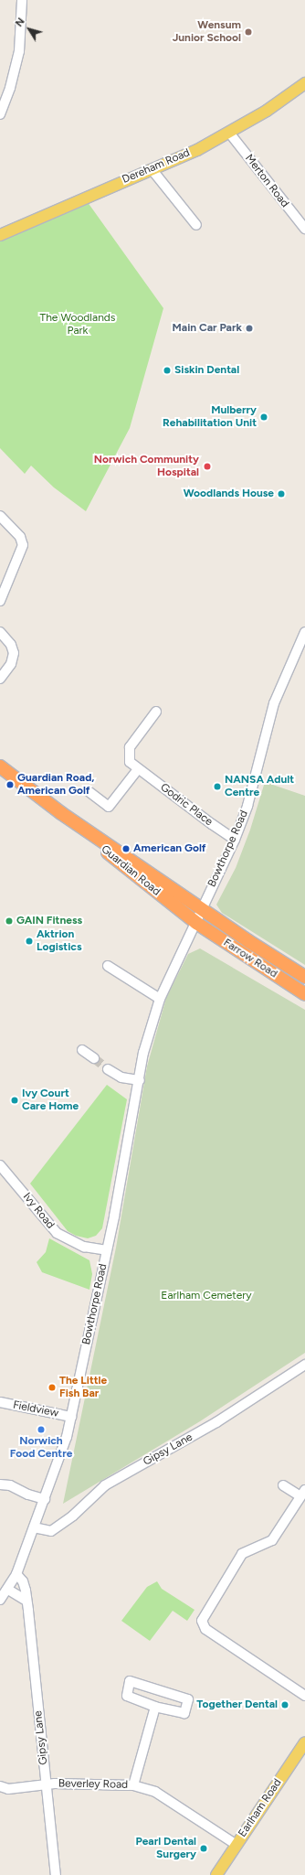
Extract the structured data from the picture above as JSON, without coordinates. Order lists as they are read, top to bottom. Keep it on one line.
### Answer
{"streets":{"highway":["Guardian Road","Farrow Road"],"main road":["Dereham Road","Earlham Road"],"street":["Merton Road","Godric Place","Bowthorpe Road","Ivy Road","Fieldview","Gipsy Lane","Beverley Road"]},"crossings":[["Dereham Road","Merton Road"],["Godric Place","Bowthorpe Road"],["Bowthorpe Road","Guardian Road"],["Bowthorpe Road","Farrow Road"],["Bowthorpe Road","Ivy Road"],["Bowthorpe Road","Fieldview"],["Bowthorpe Road","Gipsy Lane"],["Guardian Road","Farrow Road"],["Gipsy Lane","Beverley Road"],["Beverley Road","Earlham Road"]],"parks":["The Woodlands Park","Earlham Cemetery"],"places":["Wensum Junior School","Main Car Park","Siskin Dental","Mulberry Rehabilitation Unit","Norwich Community Hospital","Woodlands House","Guardian Road, American Golf","NANSA Adult Centre","American Golf","GAIN Fitness","Aktrion Logistics","Ivy Court Care Home","The Little Fish Bar","Norwich Food Centre","Together Dental","Pearl Dental Surgery"],"north":"top left"}
